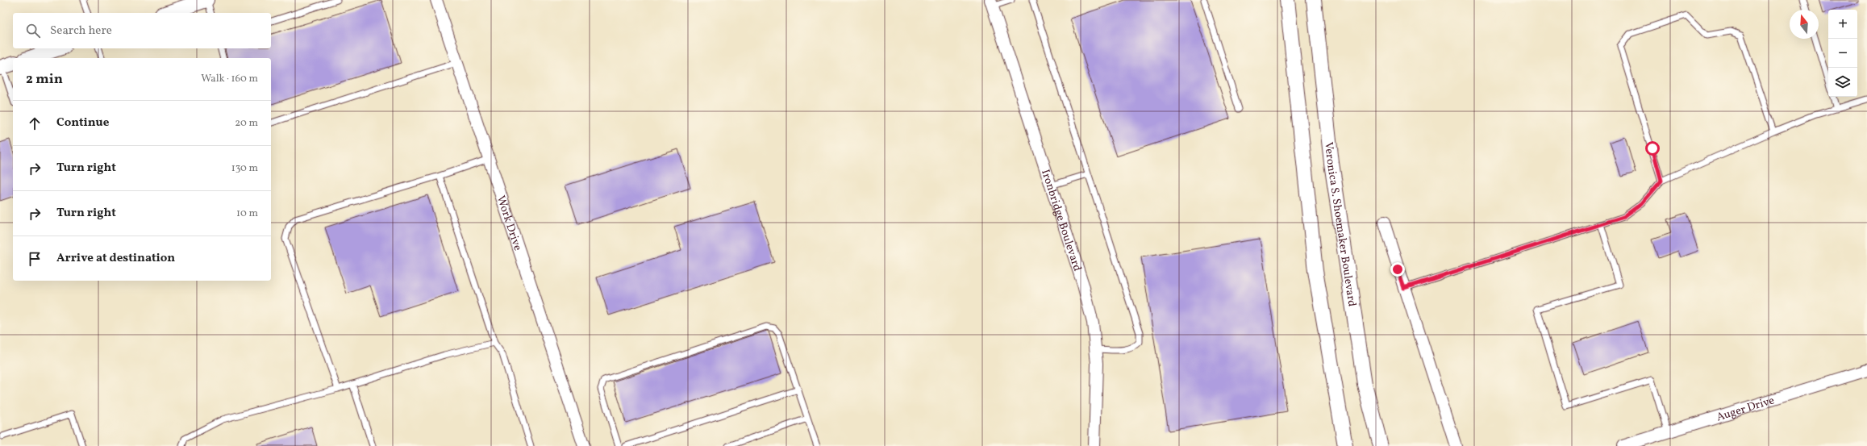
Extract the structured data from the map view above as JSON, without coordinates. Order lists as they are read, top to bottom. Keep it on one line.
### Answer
{"streets":{"street":["Ironbridge Boulevard","Work Drive","Veronica S. Shoemaker Boulevard","Auger Drive"]},"north":"top","page":{"map_buttons":["+","−"],"search":"Search here","heading":["2 min","Walk · 160 m"],"list":[["Continue","20 m"],["Turn right","130 m"],["Turn right","10 m"],"Arrive at destination"]}}
